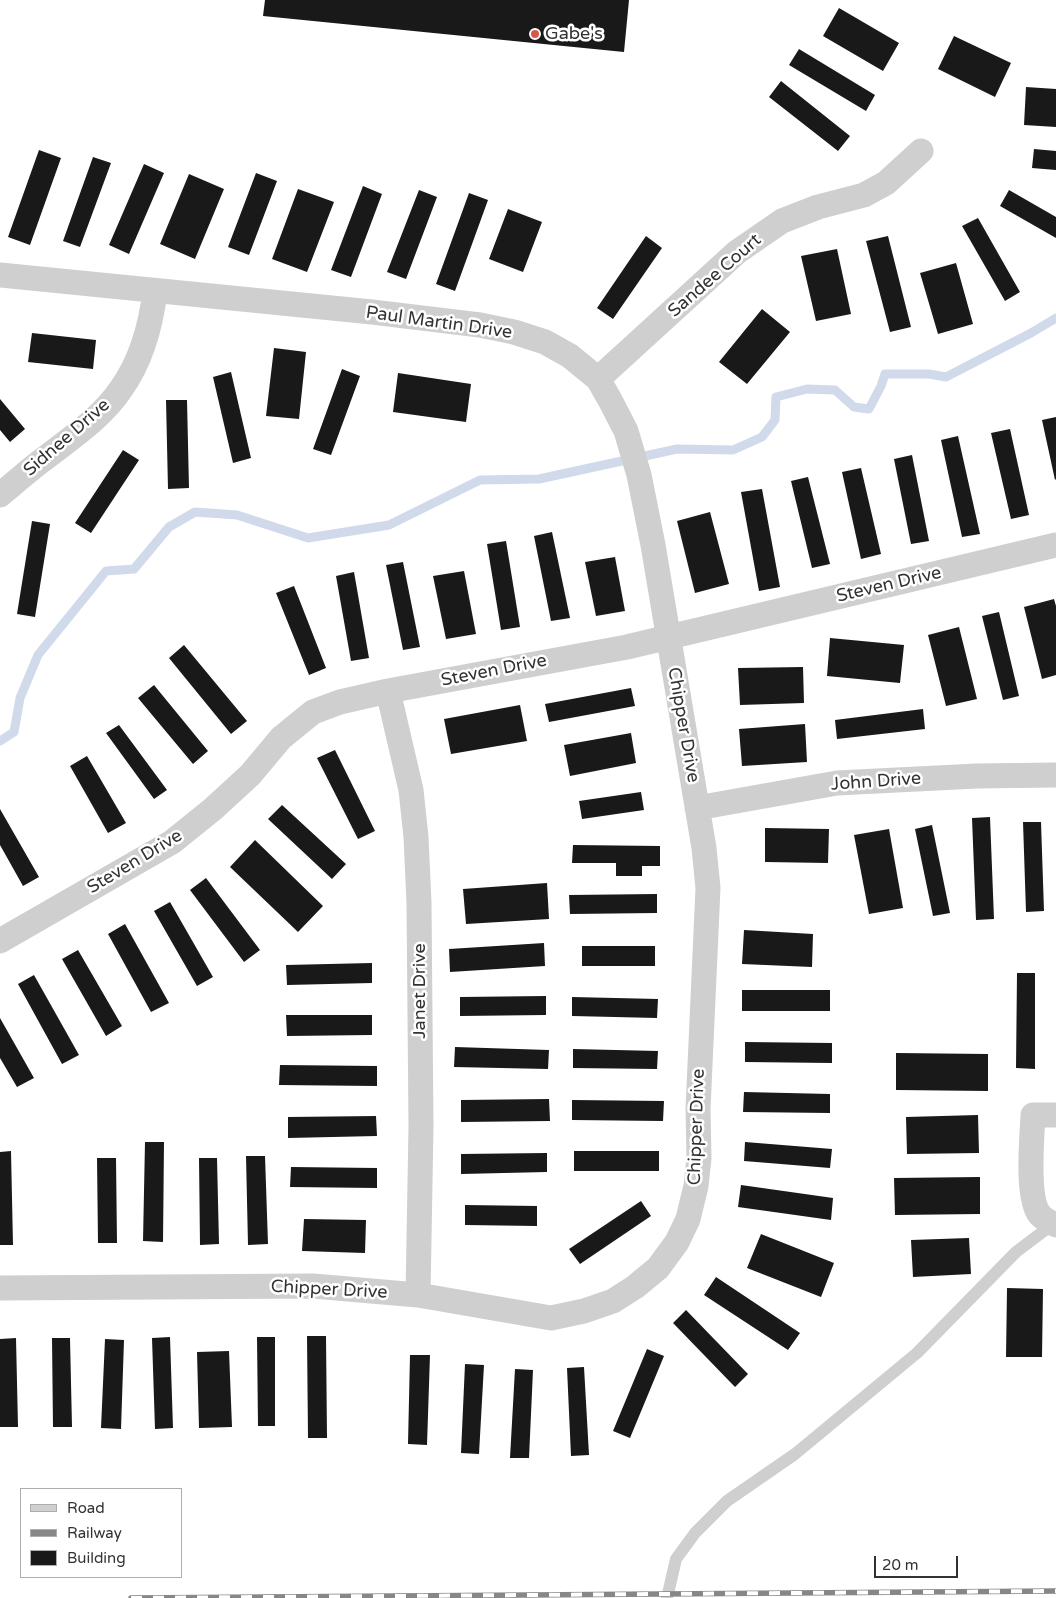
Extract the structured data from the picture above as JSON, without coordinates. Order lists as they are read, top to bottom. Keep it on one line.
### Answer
{"streets":{"street":["Sandee Court","Paul Martin Drive","Sidnee Drive","Steven Drive","Chipper Drive","John Drive","Janet Drive"]},"crossings":[["Sandee Court","Paul Martin Drive"],["Paul Martin Drive","Sidnee Drive"],["Paul Martin Drive","Steven Drive"],["Paul Martin Drive","Chipper Drive"],["Steven Drive","Chipper Drive"],["Steven Drive","Janet Drive"],["Chipper Drive","John Drive"],["Chipper Drive","Janet Drive"]],"places":["Gabe's"],"legend":["Road","Railway","Building"],"scale_bar":"20 m"}
